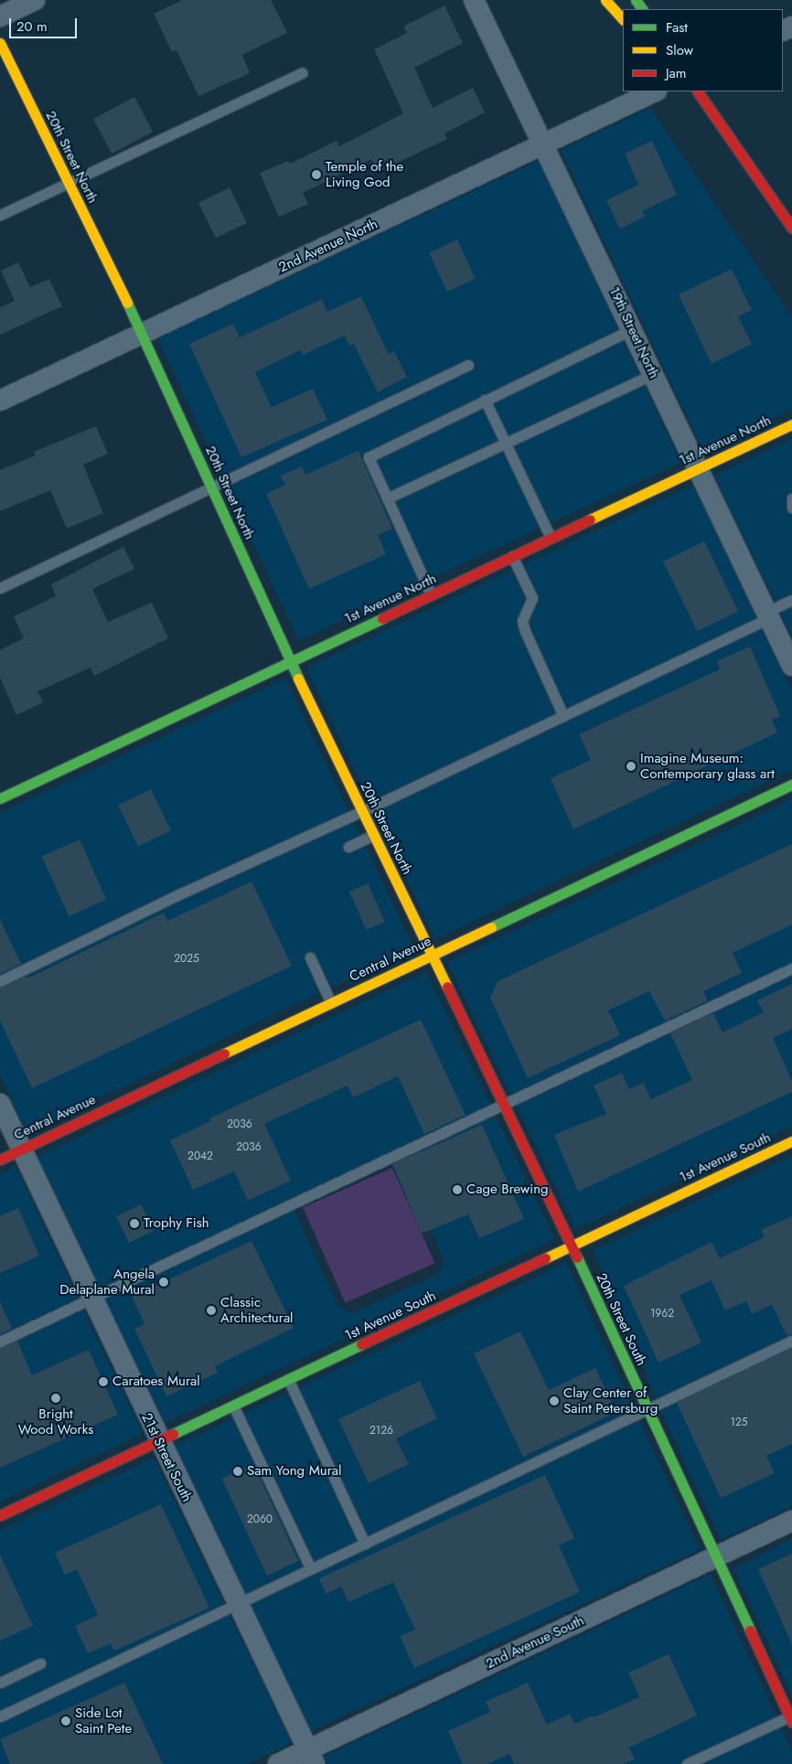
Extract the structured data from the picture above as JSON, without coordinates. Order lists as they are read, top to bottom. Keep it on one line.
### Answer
{"streets":{"main road":["20th Street North","1st Avenue North","Central Avenue","1st Avenue South","20th Street South"],"street":["2nd Avenue North","19th Street North","21st Street South","2nd Avenue South"]},"crossings":[["20th Street North","2nd Avenue North"],["20th Street North","1st Avenue North"],["20th Street North","Central Avenue"],["20th Street North","20th Street South"],["2nd Avenue North","19th Street North"],["19th Street North","1st Avenue North"],["Central Avenue","20th Street South"],["Central Avenue","21st Street South"],["1st Avenue South","20th Street South"],["1st Avenue South","21st Street South"],["20th Street South","2nd Avenue South"],["21st Street South","2nd Avenue South"]],"places":["Temple of the Living God","Imagine Museum: Contemporary glass art","Cage Brewing","Trophy Fish","Angela Delaplane Mural","Classic Architectural","Caratoes Mural","Bright Wood Works","Clay Center of Saint Petersburg","Sam Yong Mural","Side Lot Saint Pete"],"house_numbers":["2025","2036","2036","2042","1962","125","2126","2060"],"legend":["Fast","Slow","Jam"],"scale_bar":"20 m"}
